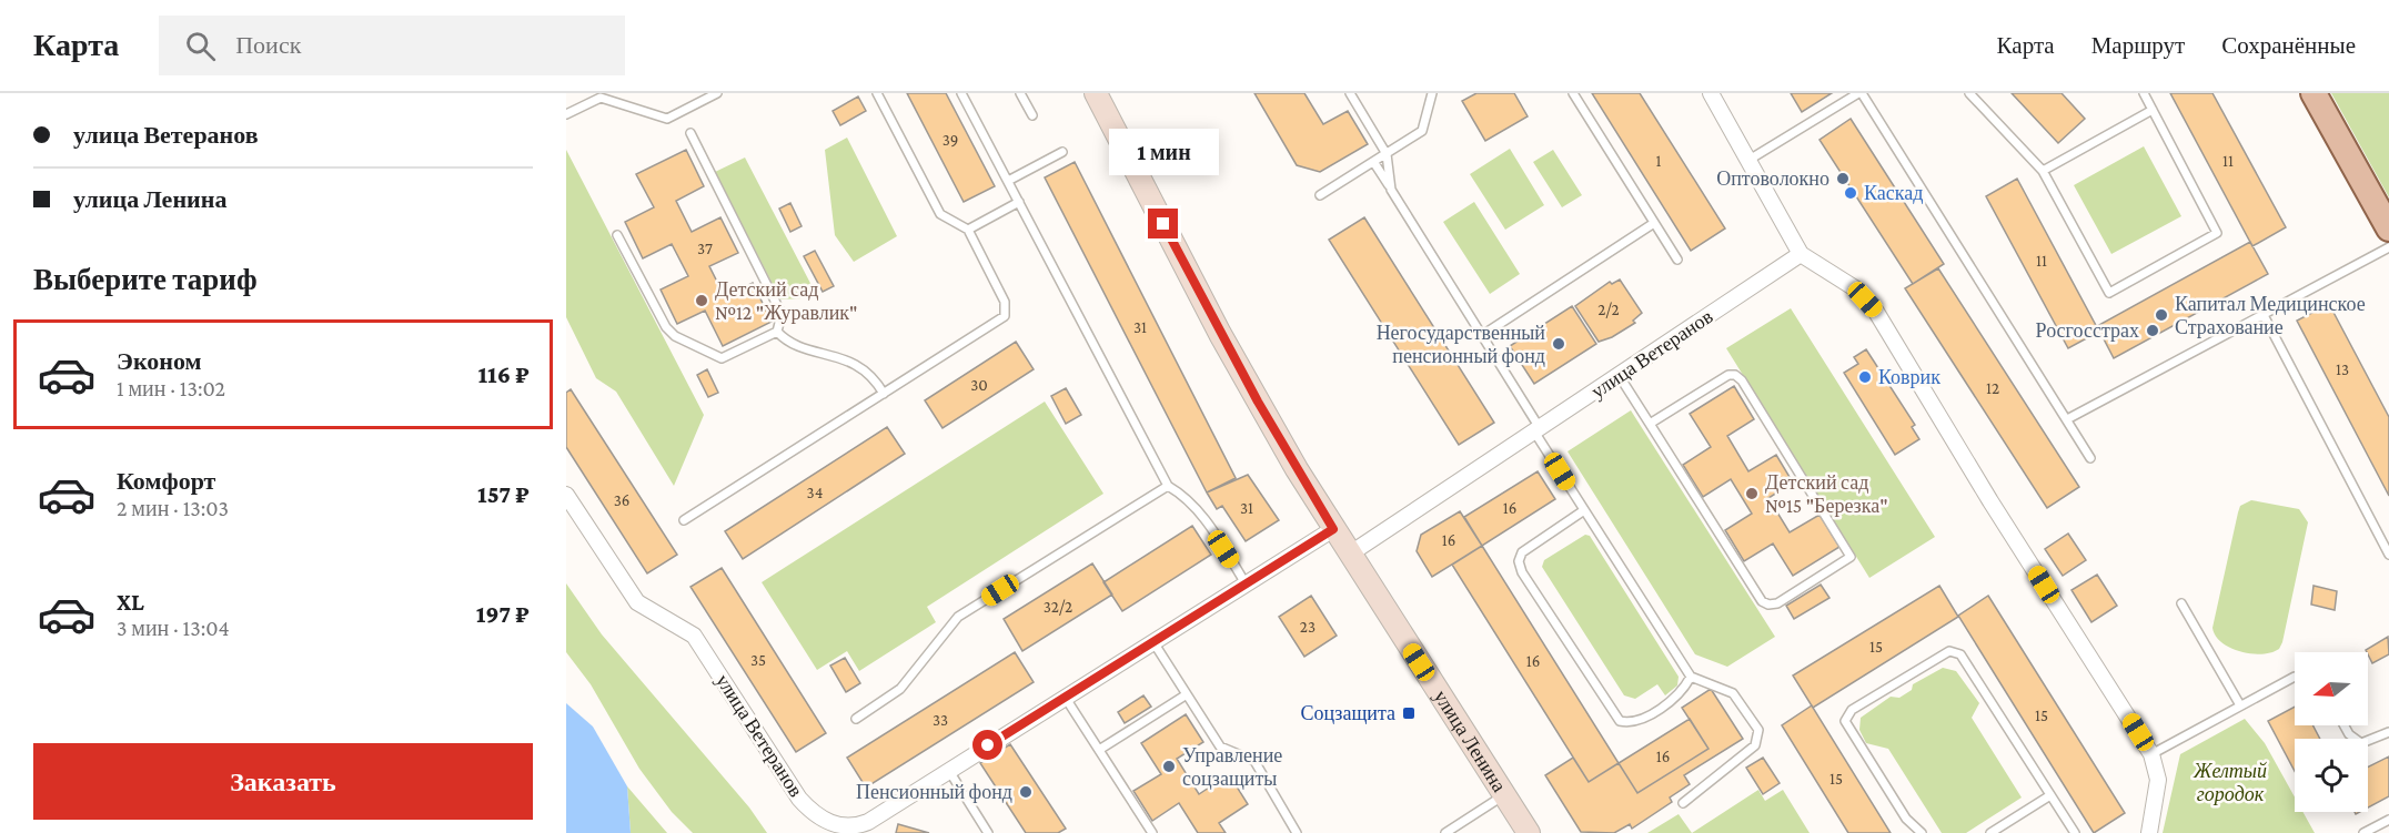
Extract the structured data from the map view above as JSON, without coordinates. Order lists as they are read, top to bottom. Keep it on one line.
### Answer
{"streets":{"main road":["улица Ленина"],"street":["улица Ветеранов"]},"crossings":[["улица Ветеранов","улица Ленина"]],"parks":["Желтый городок"],"places":{"other":["Оптоволокно","Каскад","Детский сад №12 \"Журавлик\"","Капитал Медицинское Страхование","Росгосстрах","Негосударственный пенсионный фонд","Коврик","Детский сад №15 \"Березка\"","Управление соцзащиты","Пенсионный фонд"],"transit":["Соцзащита"]},"house_numbers":["39","1","11","37","11","2/2","31","13","30","12","34","36","31","16","16","32/2","23","15","35","16","15","33","16","15"],"north":"left","page":{"header":"Карта","search":"Поиск","nav":["Карта","Маршрут","Сохранённые"],"banner":["улица Ветеранов","улица Ленина"],"bubble":"1 мин","heading":"Выберите тариф","list":[{"name":"Эконом","note":"1 мин · 13:02","value":"116 ₽"},{"name":"Комфорт","note":"2 мин · 13:03","value":"157 ₽"},{"name":"XL","note":"3 мин · 13:04","value":"197 ₽"}],"buttons":"Заказать"}}
